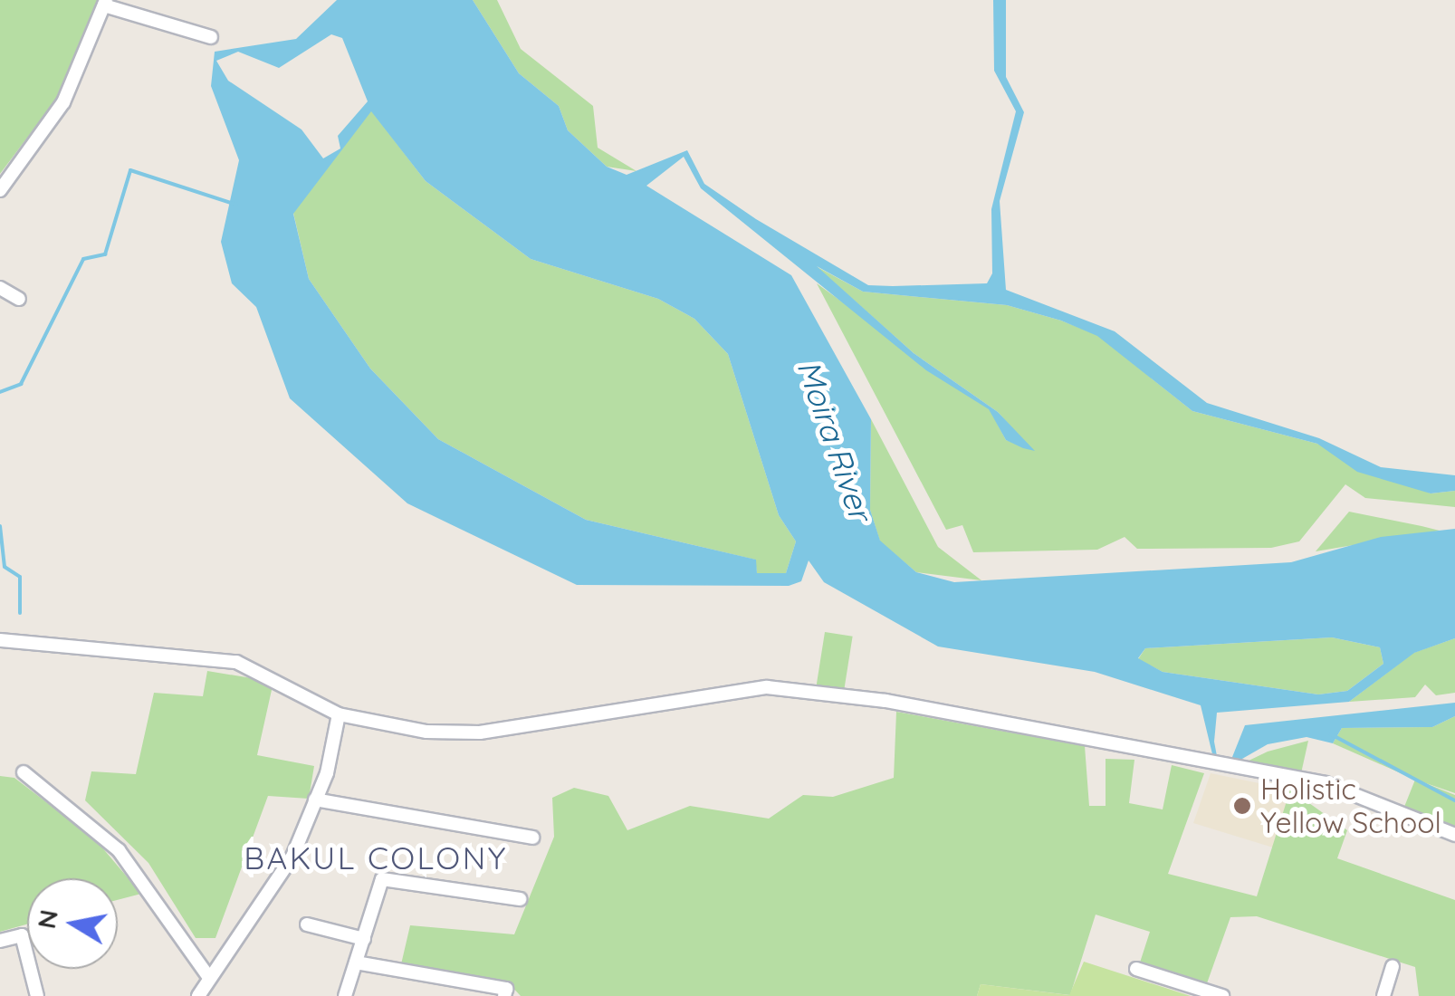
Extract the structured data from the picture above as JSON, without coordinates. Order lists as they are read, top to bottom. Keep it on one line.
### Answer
{"districts":["BAKUL COLONY"],"water":["Moira River"],"places":["Holistic Yellow School"],"north":"left"}
